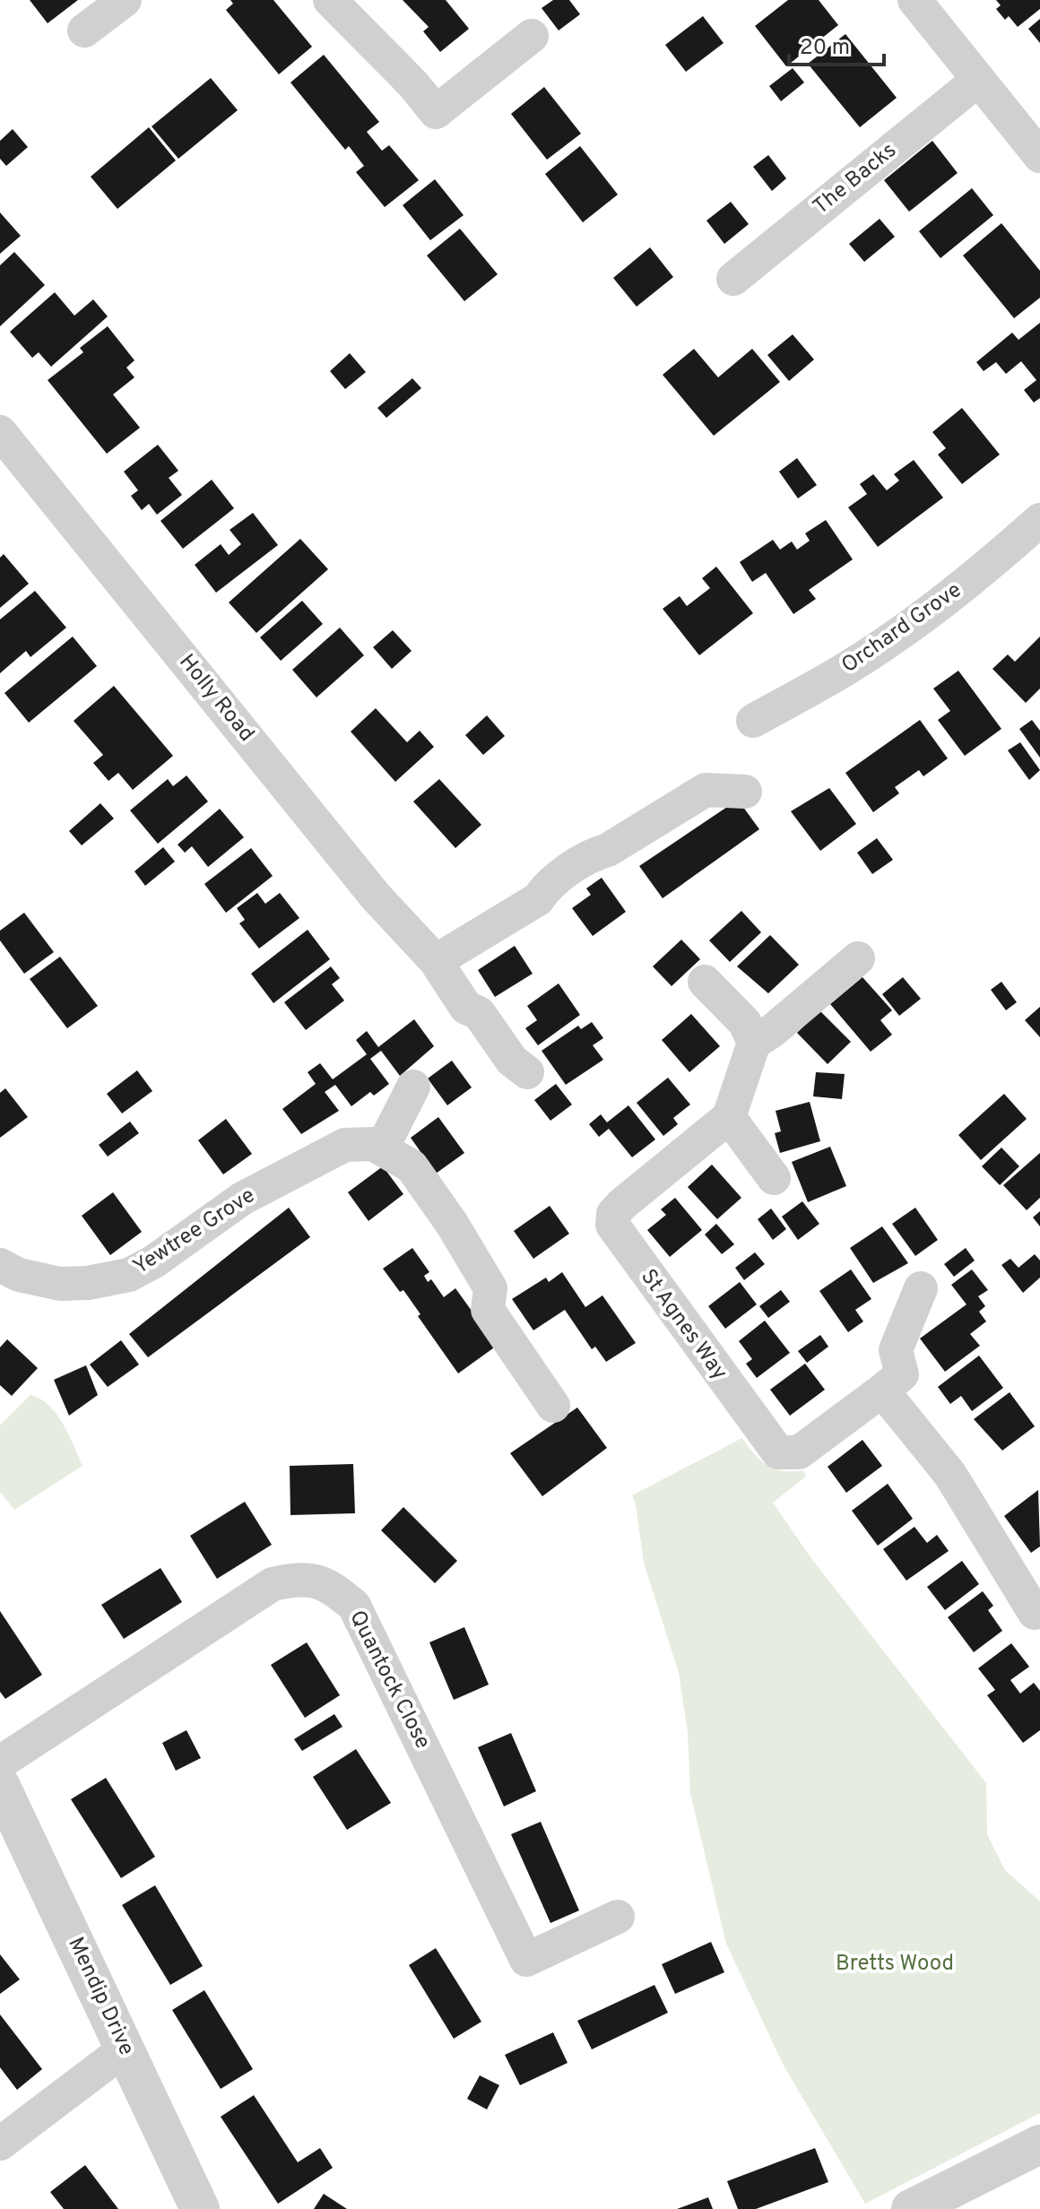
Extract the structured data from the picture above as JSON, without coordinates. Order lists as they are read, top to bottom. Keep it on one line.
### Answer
{"streets":{"street":["The Backs","Orchard Grove","Holly Road","Yewtree Grove","St Agnes Way","Quantock Close","Mendip Drive"]},"parks":["Bretts Wood"],"scale_bar":"20 m"}
